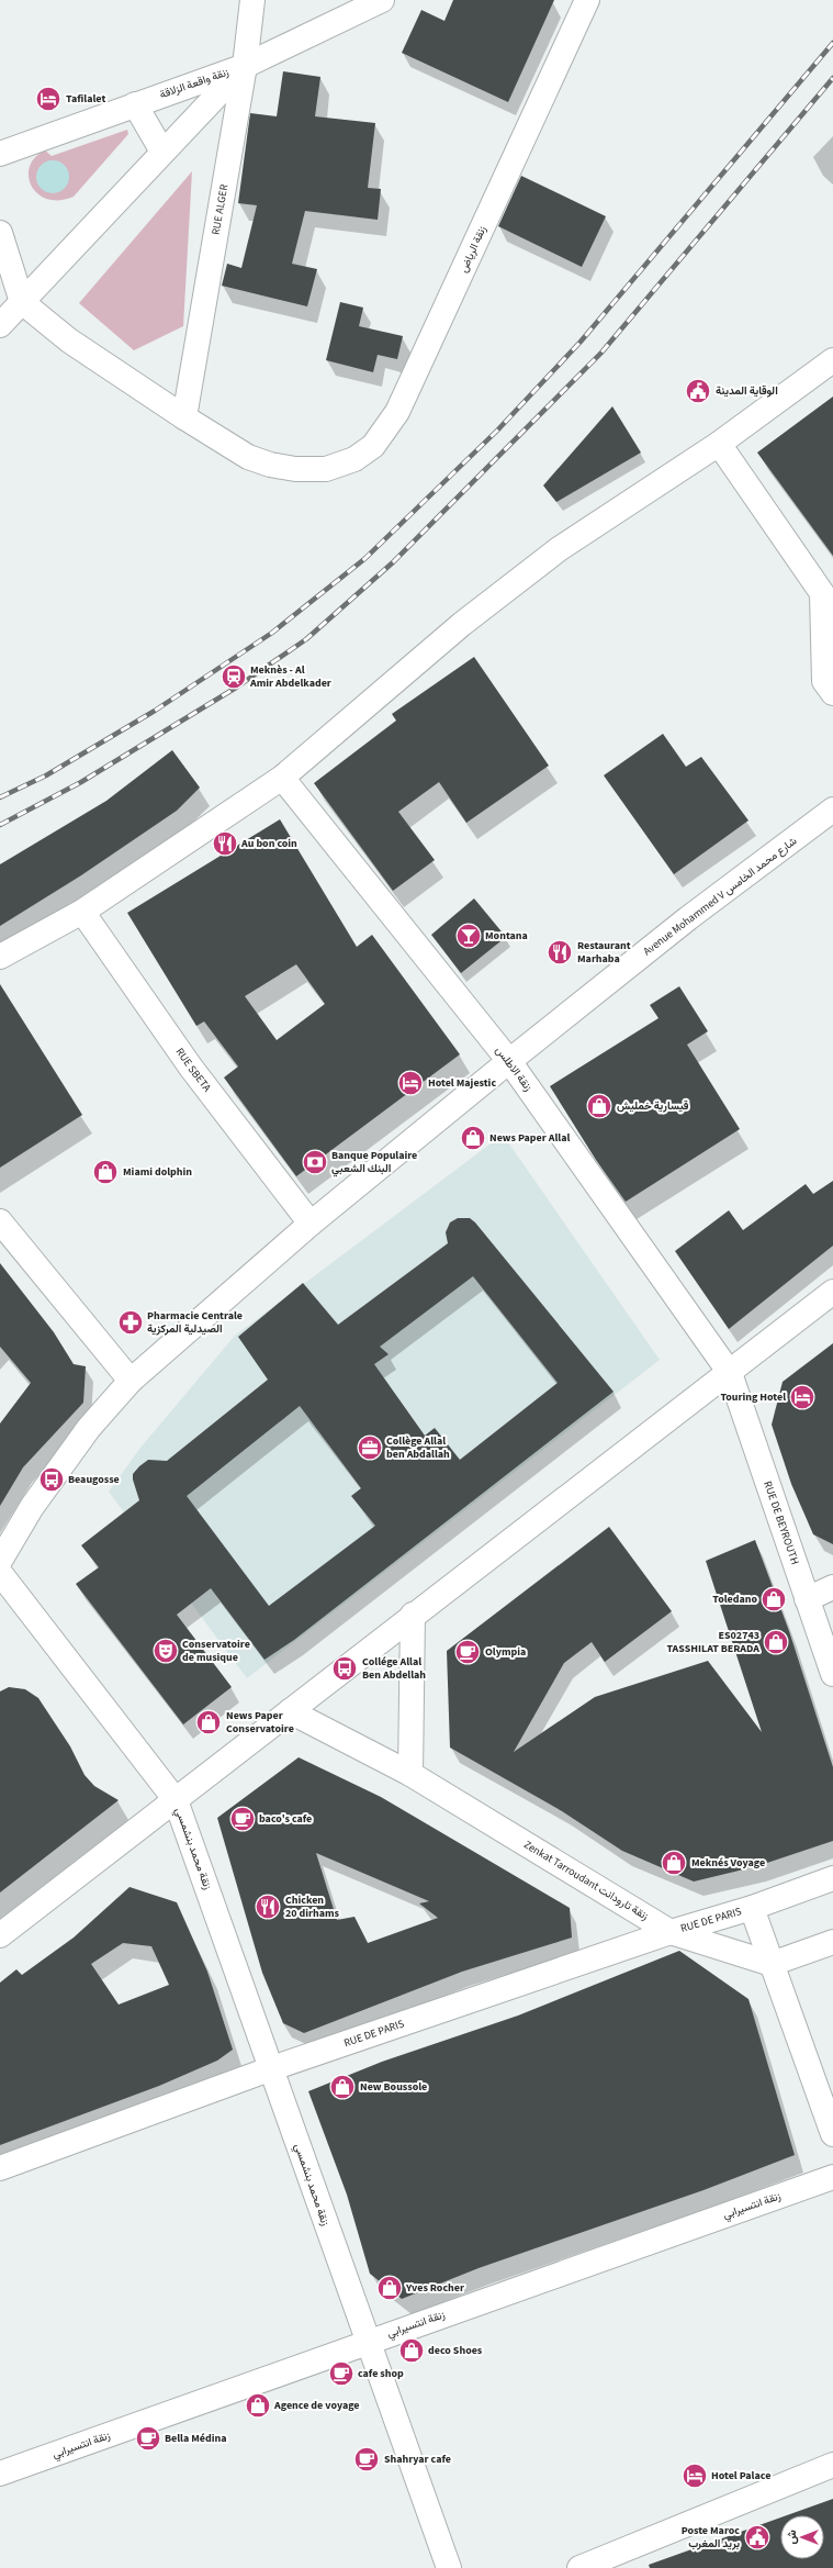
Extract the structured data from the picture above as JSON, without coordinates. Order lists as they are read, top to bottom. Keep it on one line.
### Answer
{"streets":{"street":["زنقة واقعة الزلاقة","RUE ALGER","زنقة الرياض","Avenue Mohammed V شارع محمد الخامس","زنقة الاطلس","RUE SBETA","RUE DE BEYROUTH","زنقة محمد بنشمسي","Zenkat Tarroudant زنقة تارودانت","RUE DE PARIS","زنقة انتسيرابي"]},"crossings":[["زنقة واقعة الزلاقة","RUE ALGER"],["RUE ALGER","زنقة الرياض"],["Avenue Mohammed V شارع محمد الخامس","زنقة الاطلس"],["Avenue Mohammed V شارع محمد الخامس","RUE SBETA"],["زنقة الاطلس","RUE DE BEYROUTH"],["زنقة محمد بنشمسي","RUE DE PARIS"],["زنقة محمد بنشمسي","زنقة انتسيرابي"],["Zenkat Tarroudant زنقة تارودانت","RUE DE PARIS"]],"places":{"hotel":["Tafilalet","Hotel Majestic","Touring Hotel","Hotel Palace"],"public building":["الوقاية المدينة","Poste Maroc بريد المغرب"],"station":["Meknès - Al Amir Abdelkader"],"restaurant":["Au bon coin","Restaurant Marhaba","Chicken 20 dirhams"],"bar":["Montana"],"shop":["قيسارية خمليش","News Paper Allal","Miami dolphin","Toledano","ES02743 TASSHILAT BERADA","News Paper Conservatoire","Meknés Voyage","New Boussole","Yves Rocher","deco Shoes","Agence de voyage"],"bank":["Banque Populaire البنك الشعبي"],"pharmacy":["Pharmacie Centrale الصيدلية المركزية"],"office":["Collège Allal ben Abdallah"],"bus stop":["Beaugosse","Collége Allal Ben Abdellah"],"theatre":["Conservatoire de musique"],"cafe":["Olympia","baco's cafe","cafe shop","Bella Médina","Shahryar cafe"]},"north":"left"}
